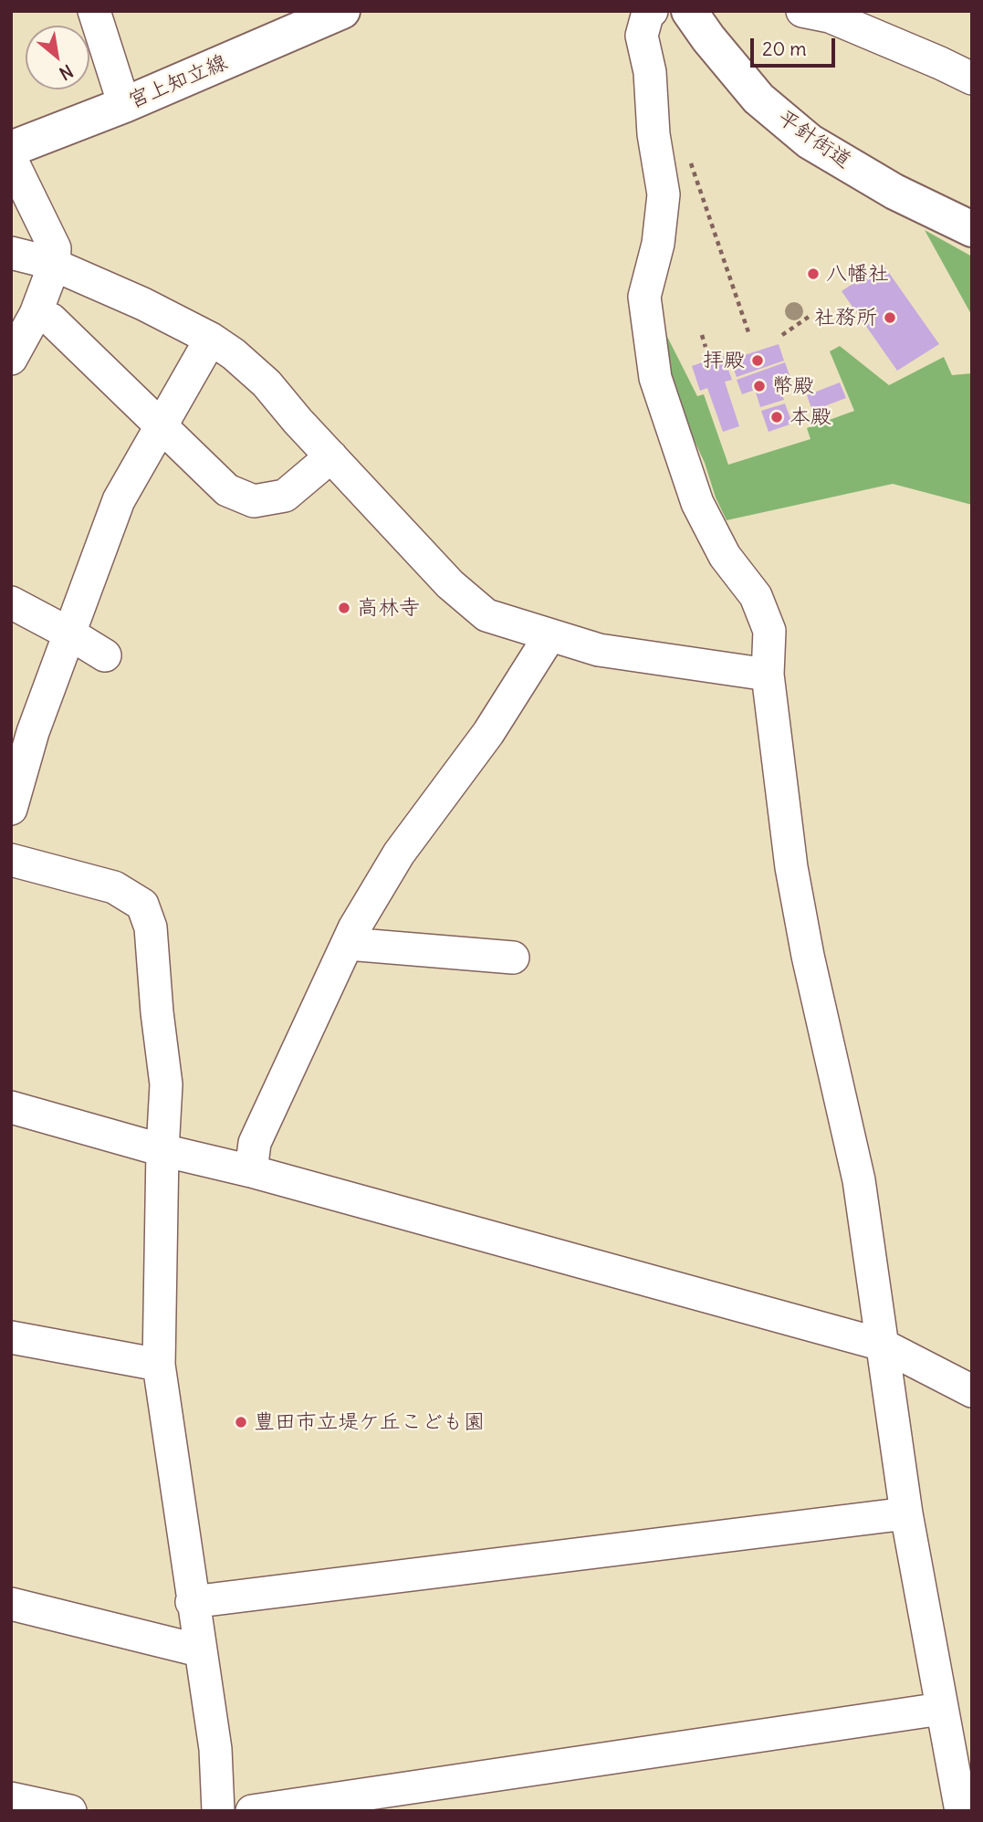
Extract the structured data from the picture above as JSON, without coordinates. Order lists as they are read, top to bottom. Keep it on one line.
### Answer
{"streets":{"main road":["宮上知立線","平針街道"]},"places":["八幡社","社務所","拝殿","幣殿","本殿","高林寺","豊田市立堤ケ丘こども園"],"scale_bar":"20 m","north":"bottom right"}
